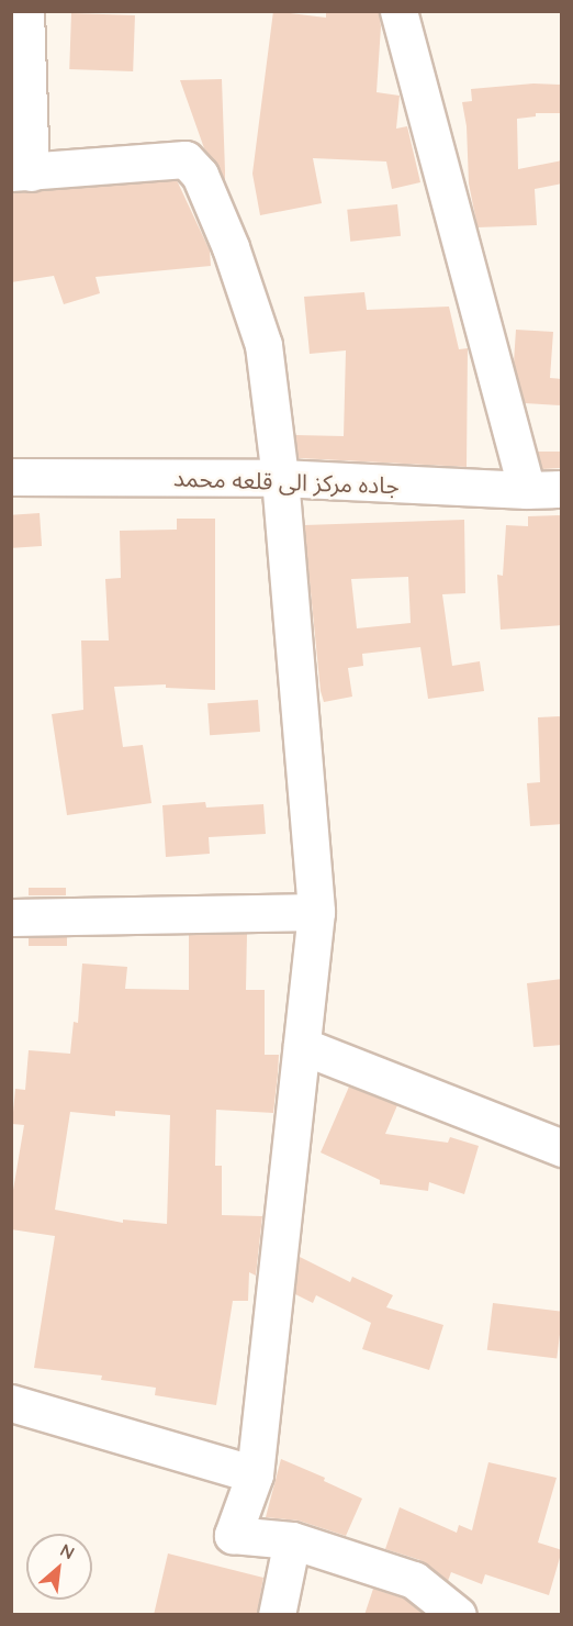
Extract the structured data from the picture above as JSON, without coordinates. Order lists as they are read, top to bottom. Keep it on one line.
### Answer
{"streets":{"street":["جاده مرکز الی قلعه محمد"]},"north":"top right"}
